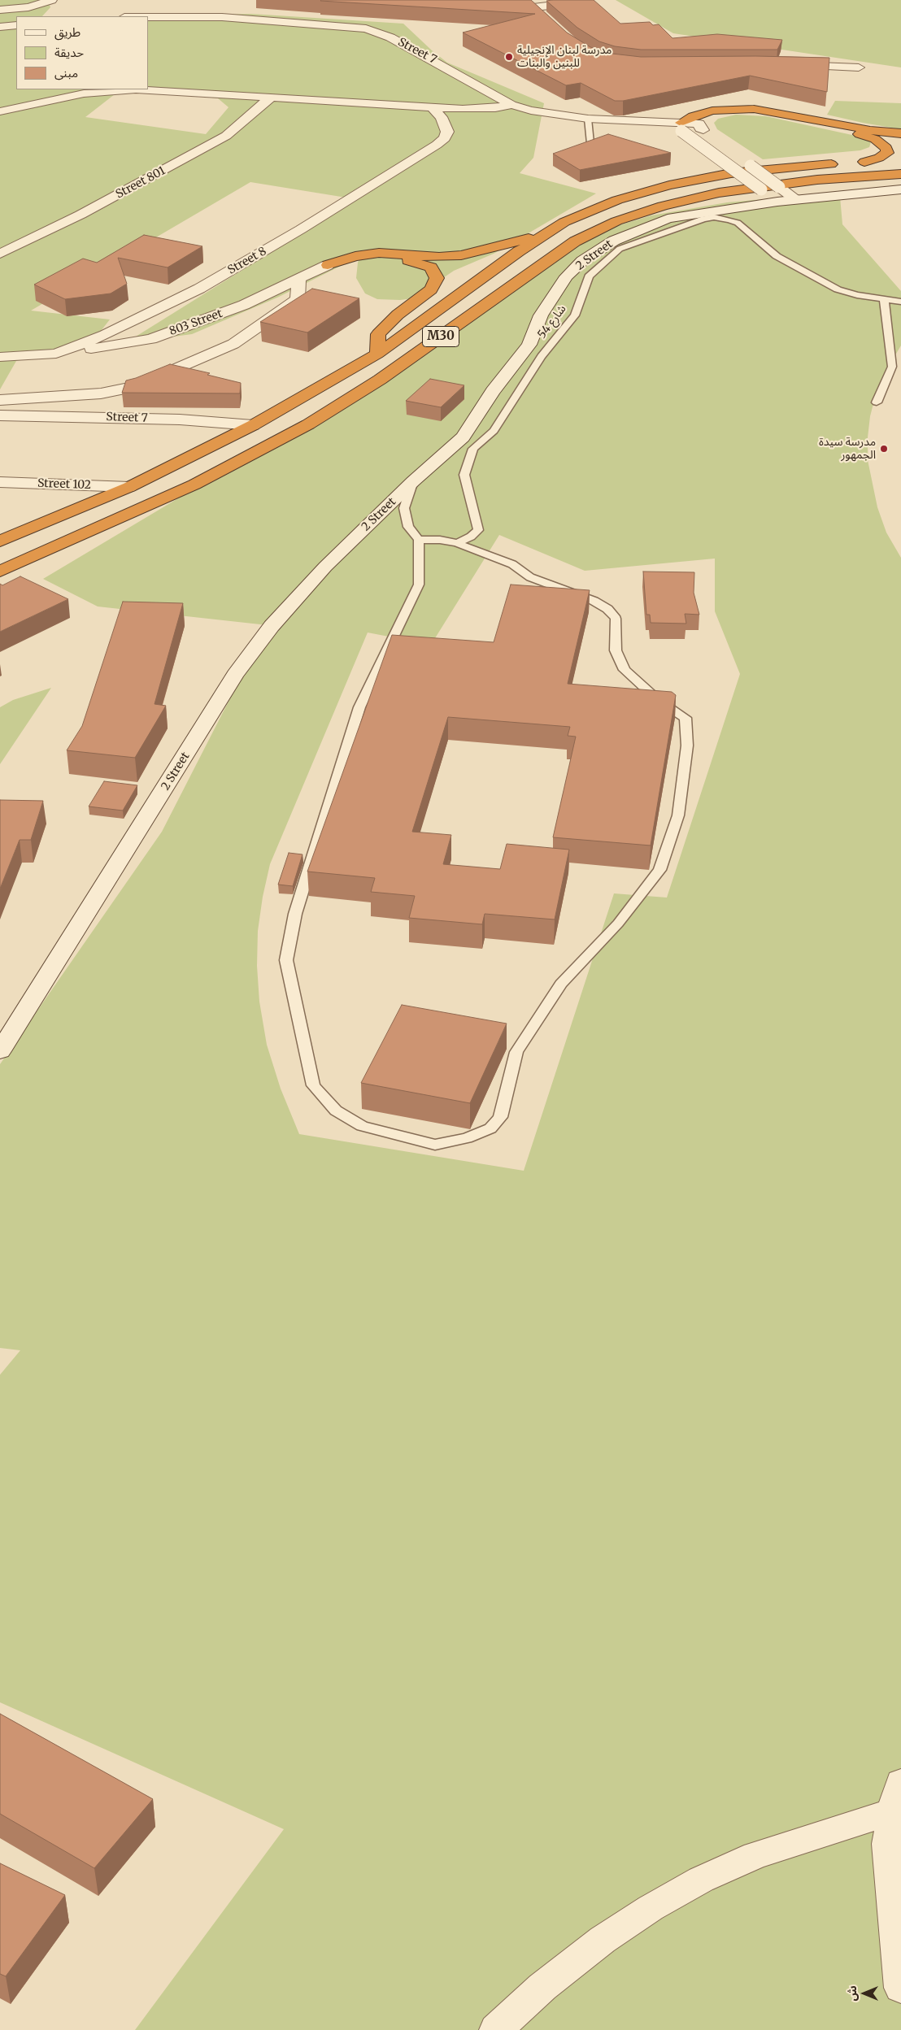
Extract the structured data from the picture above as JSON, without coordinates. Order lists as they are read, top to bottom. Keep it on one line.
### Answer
{"streets":{"highway":["M30"],"street":["Street 7","Street 801","2 Street","Street 8","803 Street","Street 102"],"lane":["شارع 54"]},"crossings":[["Street 7","M30"],["Street 8","803 Street"],["M30","Street 102"]],"places":["مدرسة لبنان الإنجيلية للبنين والبنات","مدرسة سيدة الجمهور"],"legend":["طريق","حديقة","مبنى"],"north":"left"}
